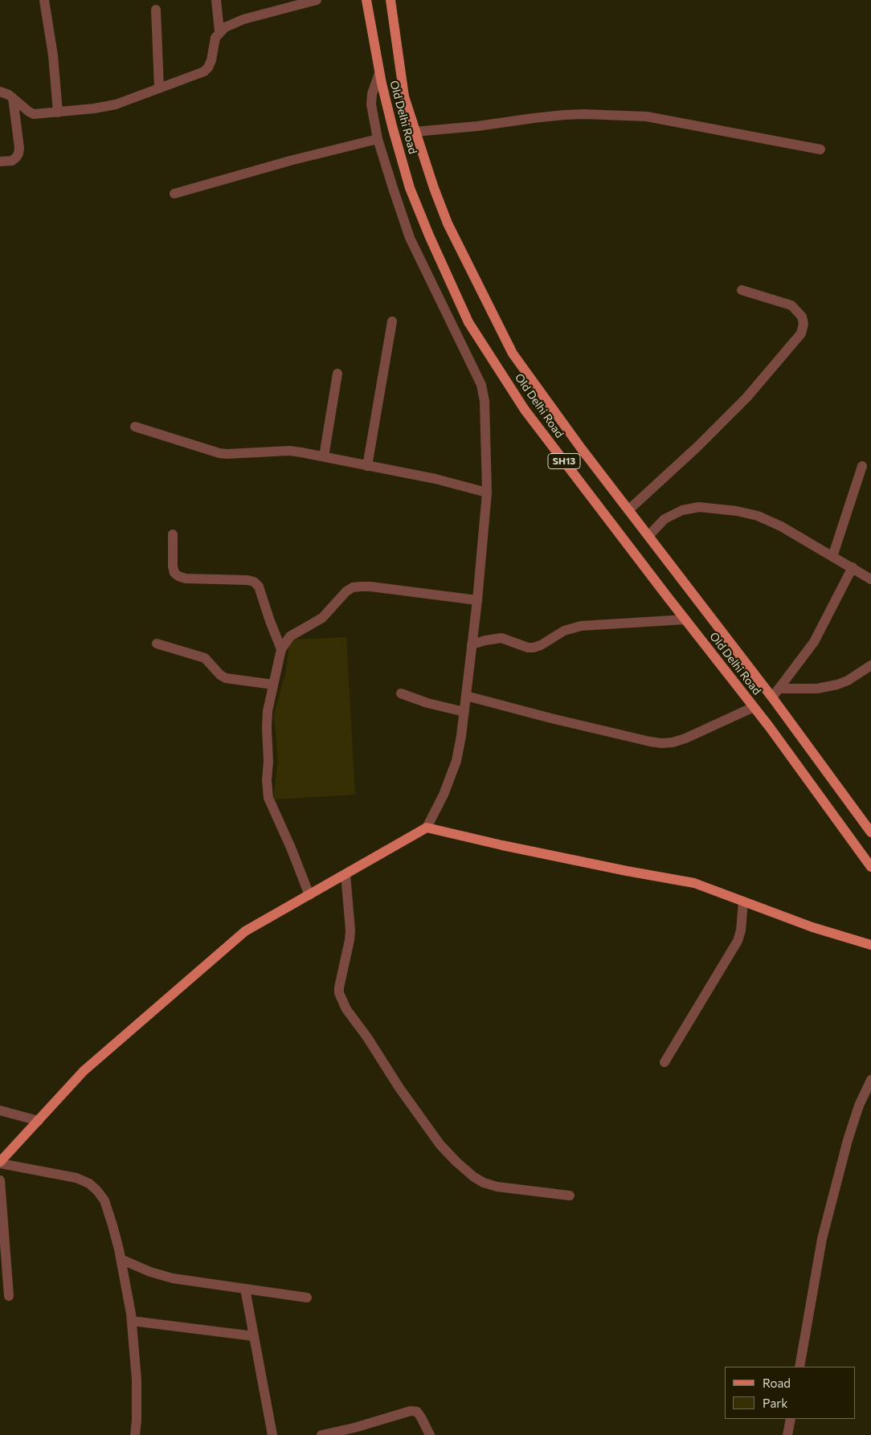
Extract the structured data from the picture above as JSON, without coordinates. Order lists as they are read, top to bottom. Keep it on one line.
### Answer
{"streets":{"main road":["Old Delhi Road","SH13"]},"legend":["Road","Park"]}
